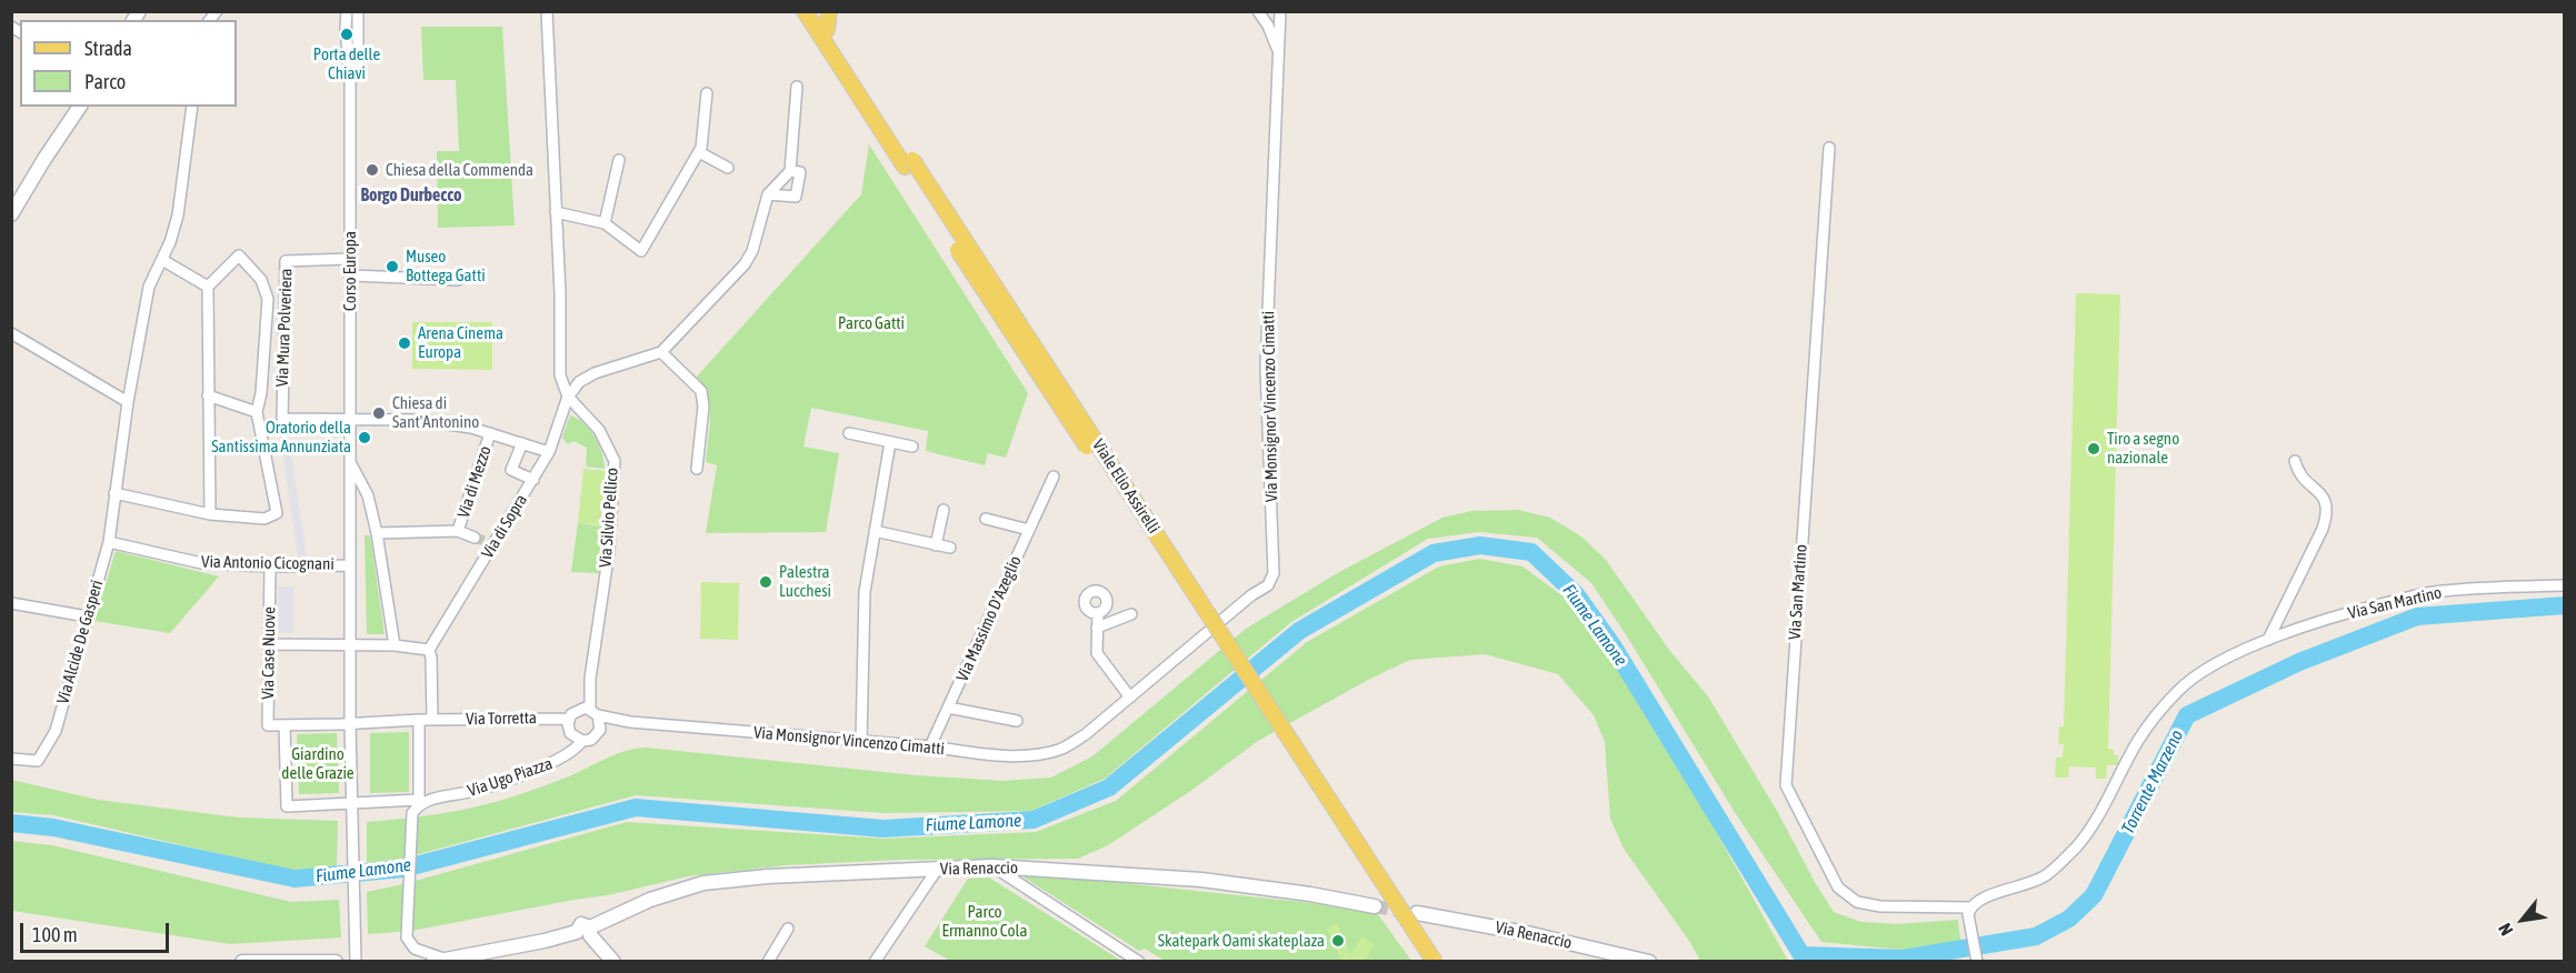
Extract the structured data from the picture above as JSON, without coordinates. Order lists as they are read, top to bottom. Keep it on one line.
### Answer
{"streets":{"main road":["Viale Elio Assirelli"],"street":["Corso Europa","Via Mura Polveriera","Via Monsignor Vincenzo Cimatti","Via di Mezzo","Via Silvio Pellico","Via di Sopra","Via Antonio Cicognani","Via San Martino","Via Massimo D'Azeglio","Via Alcide De Gasperi","Via Case Nuove","Via Torretta","Via Ugo Piazza","Via Renaccio"]},"crossings":[["Corso Europa","Via Mura Polveriera"],["Corso Europa","Via Antonio Cicognani"],["Corso Europa","Via Torretta"],["Via Monsignor Vincenzo Cimatti","Via Silvio Pellico"],["Via Monsignor Vincenzo Cimatti","Via Massimo D'Azeglio"],["Via Monsignor Vincenzo Cimatti","Via Torretta"],["Via Monsignor Vincenzo Cimatti","Via Ugo Piazza"],["Via Silvio Pellico","Via di Sopra"],["Via Silvio Pellico","Via Torretta"],["Via Silvio Pellico","Via Ugo Piazza"],["Via Antonio Cicognani","Via Alcide De Gasperi"],["Via Antonio Cicognani","Via Case Nuove"],["Via Case Nuove","Via Torretta"],["Via Torretta","Via Ugo Piazza"],["Via Ugo Piazza","Via Renaccio"]],"districts":["Borgo Durbecco"],"water":["Fiume Lamone","Torrente Marzeno"],"parks":["Parco Gatti","Giardino delle Grazie","Parco Ermanno Cola"],"places":["Porta delle Chiavi","Chiesa della Commenda","Museo Bottega Gatti","Arena Cinema Europa","Chiesa di Sant'Antonino","Oratorio della Santissima Annunziata","Tiro a segno nazionale","Palestra Lucchesi","Skatepark Oami skateplaza"],"legend":["Strada","Parco"],"scale_bar":"100 m","north":"bottom left"}
